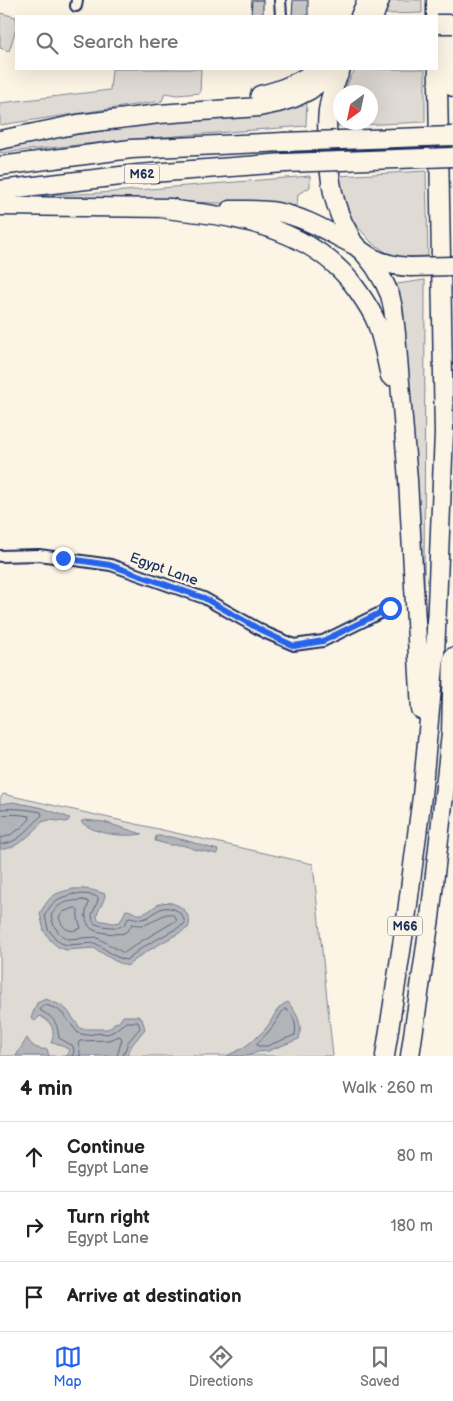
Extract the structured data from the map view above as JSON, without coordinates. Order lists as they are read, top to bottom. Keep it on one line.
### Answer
{"streets":{"highway":["M62","M66"],"street":["Egypt Lane"]},"north":"bottom left","page":{"search":"Search here","heading":["4 min","Walk · 260 m"],"list":[["Continue","Egypt Lane","80 m"],["Turn right","Egypt Lane","180 m"],"Arrive at destination"],"nav":["Map","Directions","Saved"]}}
